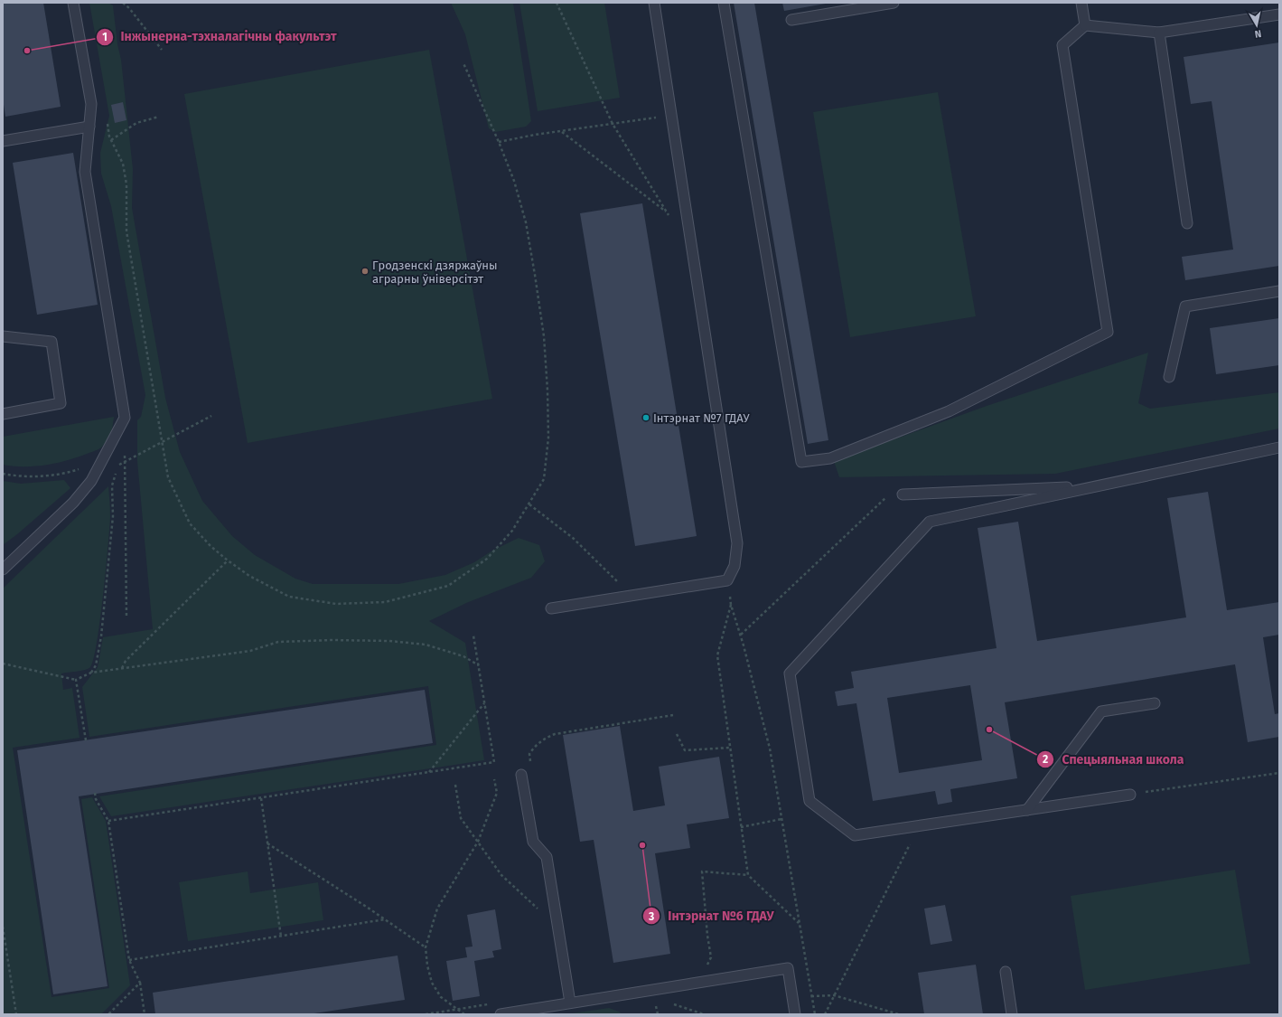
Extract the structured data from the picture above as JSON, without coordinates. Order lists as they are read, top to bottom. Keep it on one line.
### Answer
{"places":["Інжынерна-тэхналагічны факультэт","Гродзенскі дзяржаўны аграрны ўніверсітэт","Інтэрнат №7 ГДАУ","Спецыяльная школа","Інтэрнат №6 ГДАУ"],"north":"bottom"}
